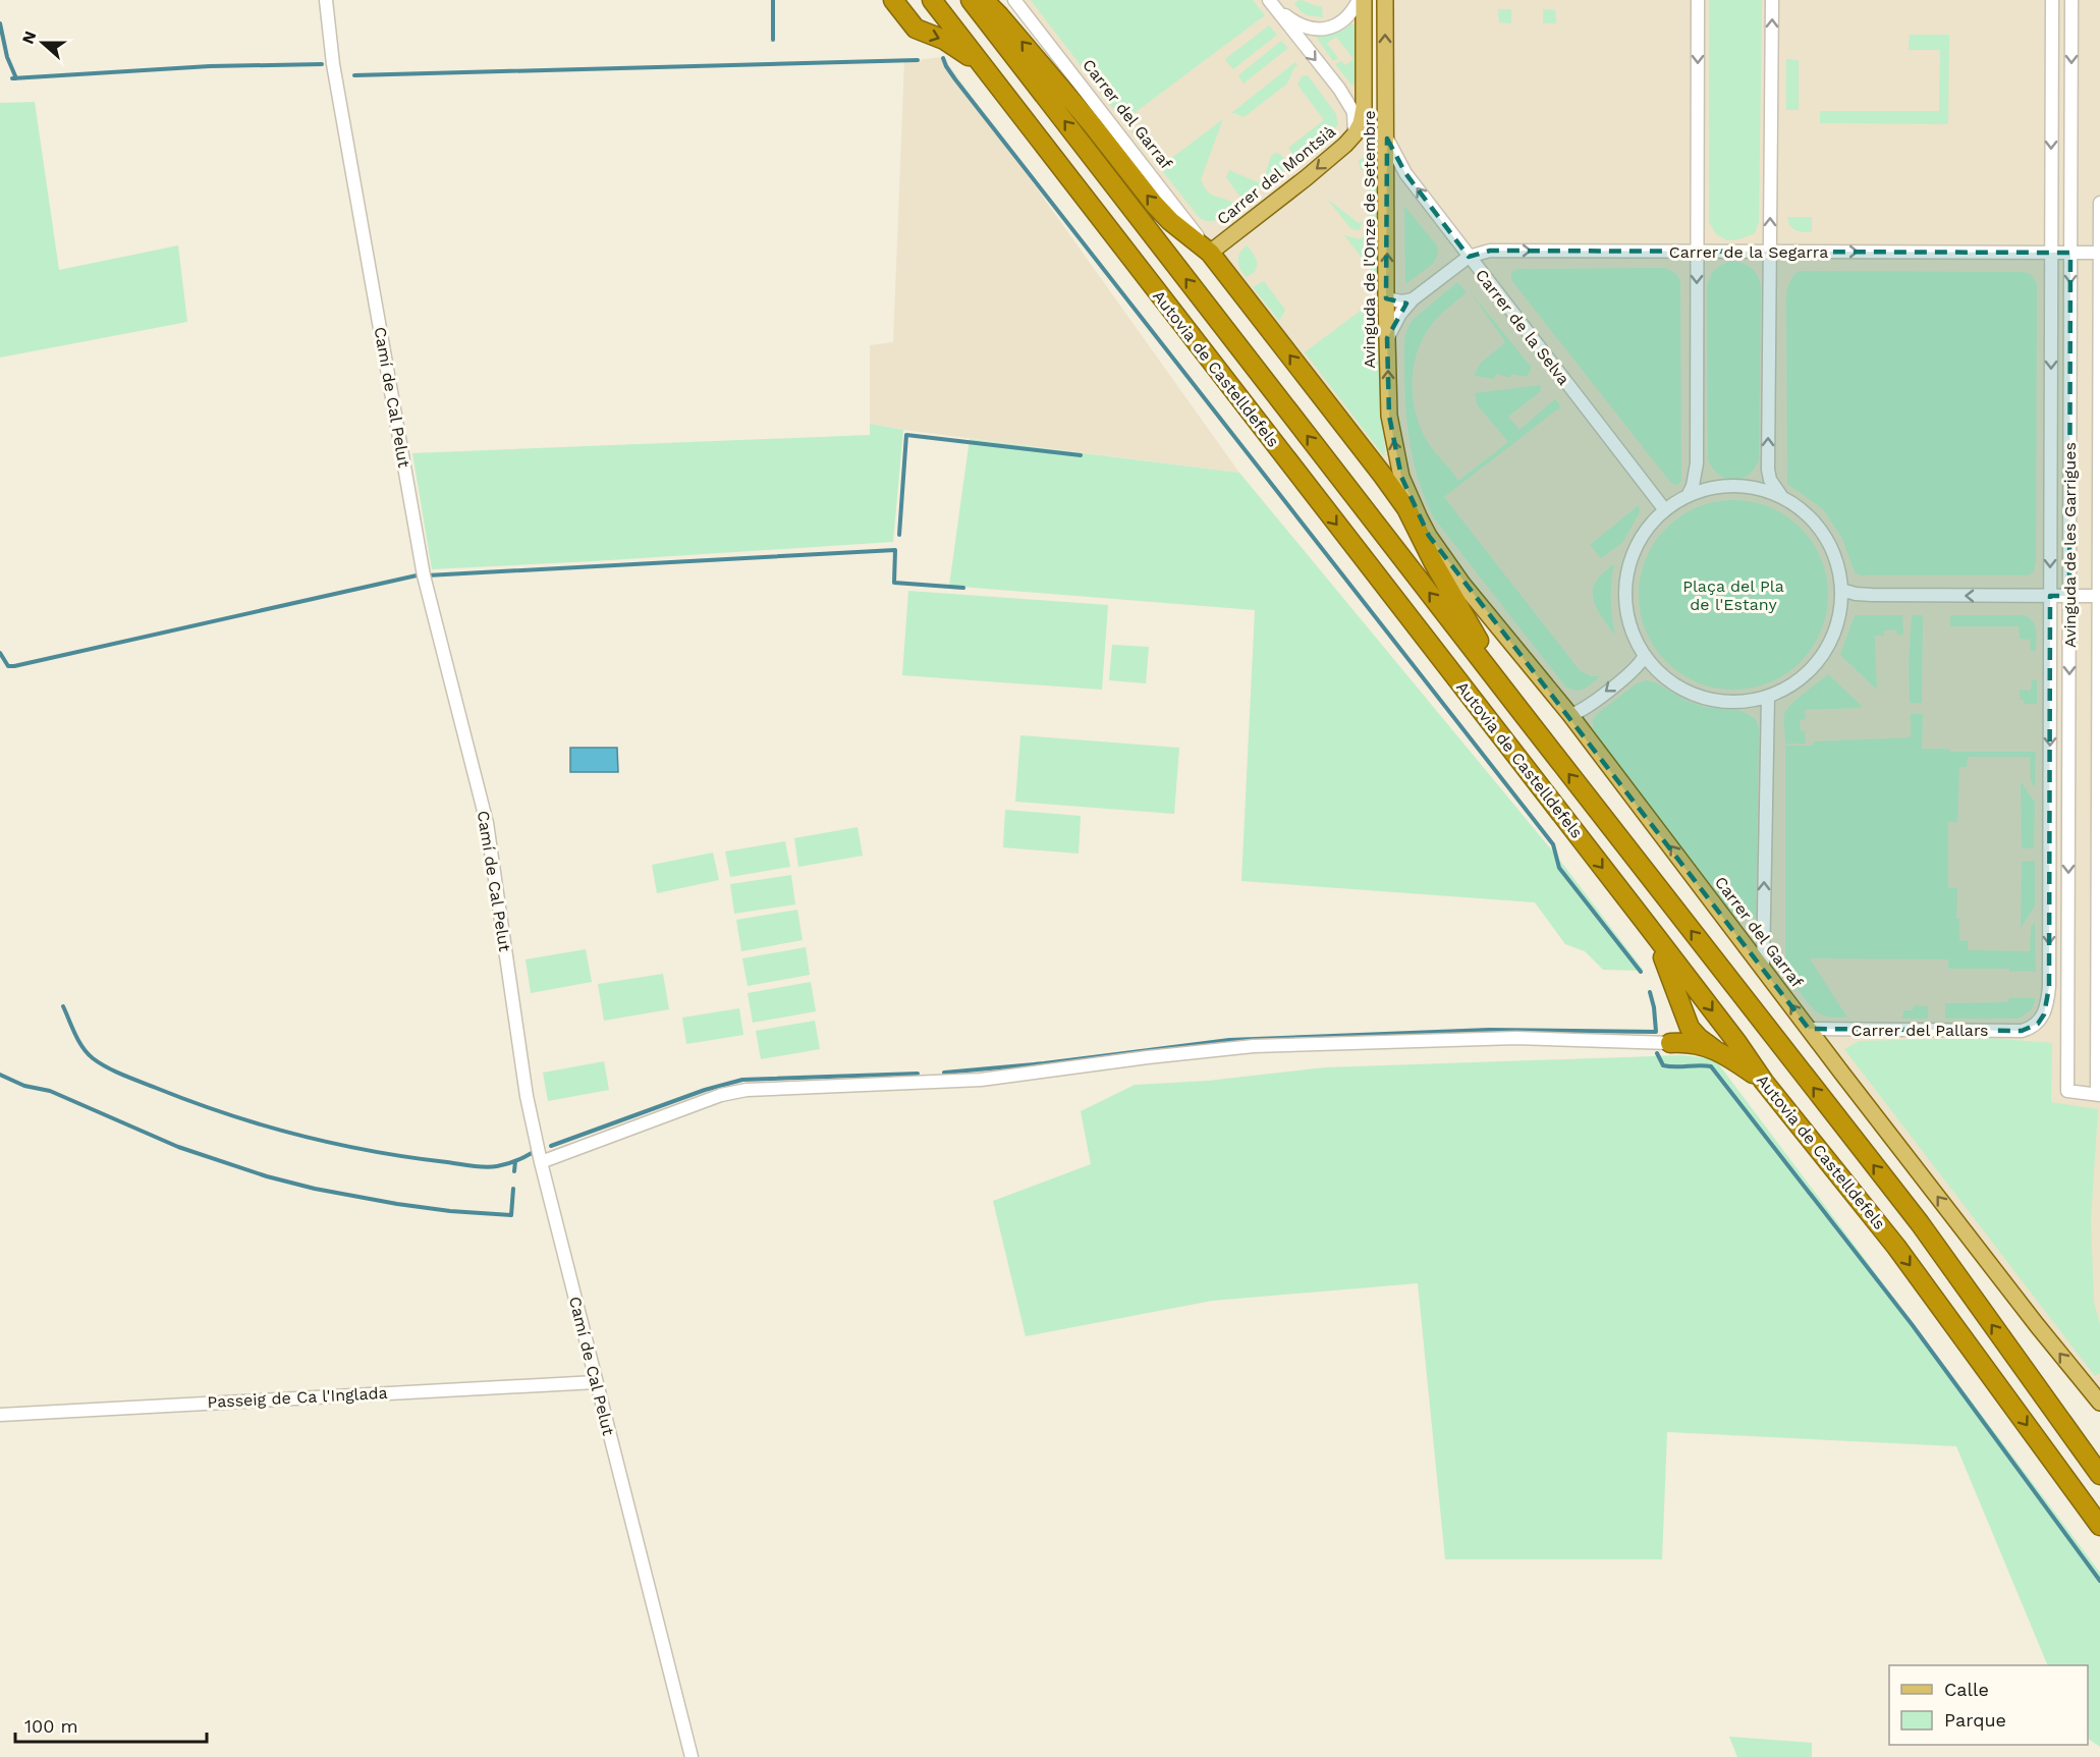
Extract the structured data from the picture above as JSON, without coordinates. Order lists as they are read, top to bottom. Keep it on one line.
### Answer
{"streets":{"highway":["Autovia de Castelldefels"],"main road":["Carrer del Garraf","Carrer del Montsià","Avinguda de l'Onze de Setembre"],"street":["Carrer de la Segarra","Carrer de la Selva","Camí de Cal Pelut","Avinguda de les Garrigues","Carrer del Pallars","Passeig de Ca l'Inglada"]},"crossings":[["Carrer del Garraf","Carrer del Montsià"],["Carrer del Garraf","Avinguda de l'Onze de Setembre"],["Carrer del Garraf","Carrer del Pallars"],["Carrer del Montsià","Avinguda de l'Onze de Setembre"],["Avinguda de l'Onze de Setembre","Carrer de la Segarra"],["Avinguda de l'Onze de Setembre","Carrer de la Selva"],["Carrer de la Segarra","Carrer de la Selva"],["Carrer de la Segarra","Avinguda de les Garrigues"],["Camí de Cal Pelut","Passeig de Ca l'Inglada"],["Avinguda de les Garrigues","Carrer del Pallars"]],"one_way":["Carrer del Garraf","Carrer del Montsià","Avinguda de l'Onze de Setembre","Carrer de la Segarra"],"parks":["Plaça del Pla de l'Estany"],"legend":["Calle","Parque"],"scale_bar":"100 m","north":"left"}
